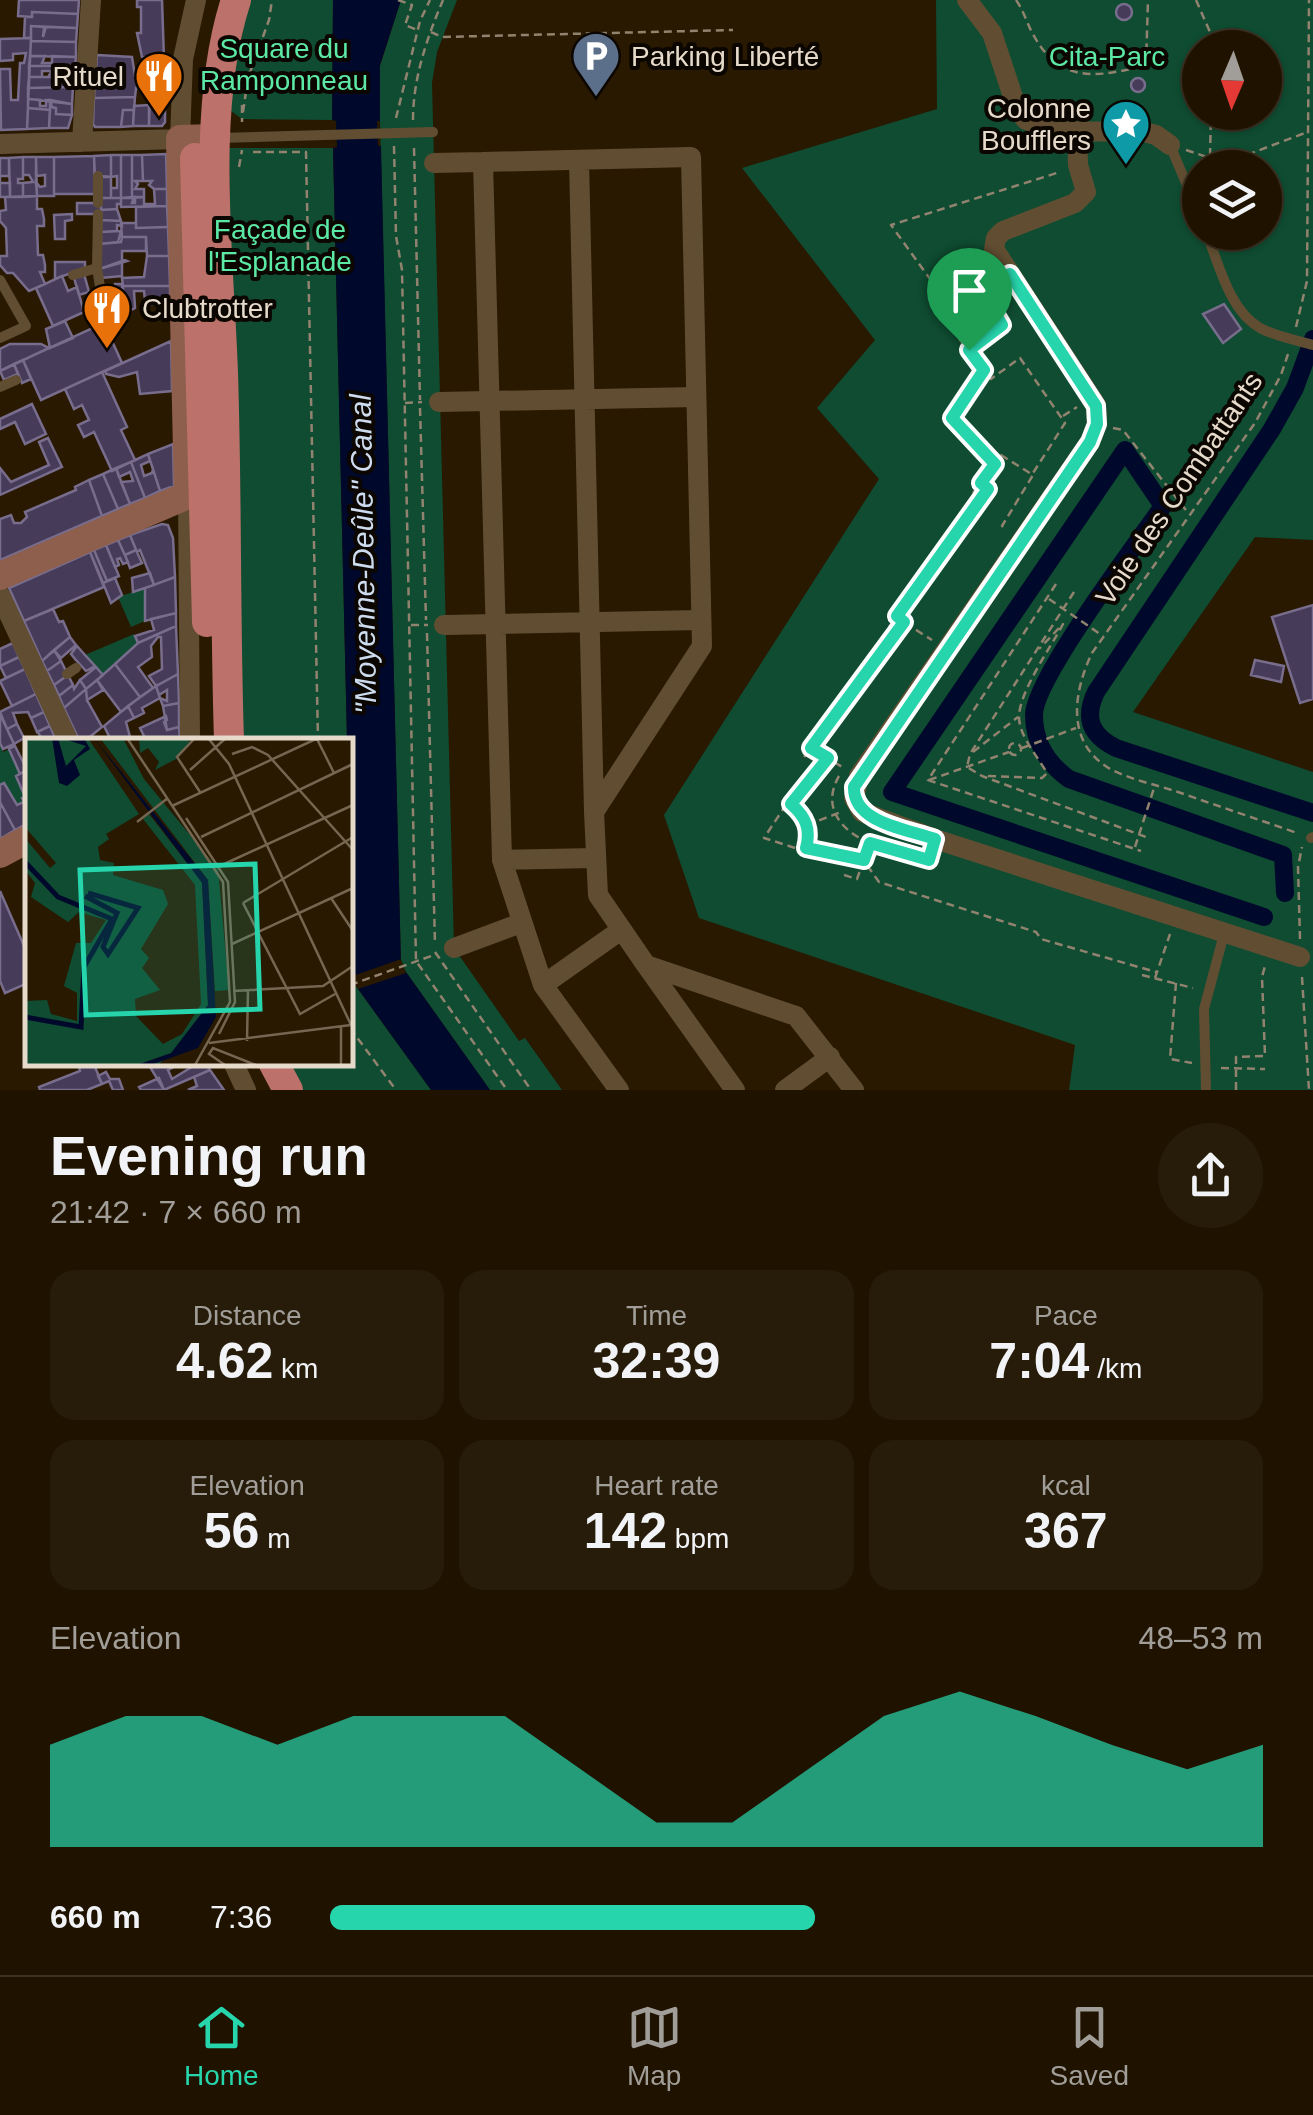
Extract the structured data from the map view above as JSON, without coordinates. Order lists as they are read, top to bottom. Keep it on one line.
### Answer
{"streets":{"path":["Voie des Combattants"]},"water":["\"Moyenne-Deûle\" Canal"],"parks":["Square du Ramponneau","Cita-Parc","Façade de l'Esplanade"],"places":{"parking":["Parking Liberté"],"restaurant":["Rituel","Clubtrotter"],"place":["Colonne Boufflers"]},"north":"bottom","page":{"heading":["Evening run","21:42 · 7 × 660 m"],"stats":[["Distance","4.62 km"],["Time","32:39"],["Pace","7:04 /km"],["Elevation","56 m"],["Heart rate","142 bpm"],["kcal","367"]],"chart":["Elevation","48–53 m"],"list":[{"name":"660 m","note":"7:36"}],"tabs":["Home","Map","Saved"]}}
